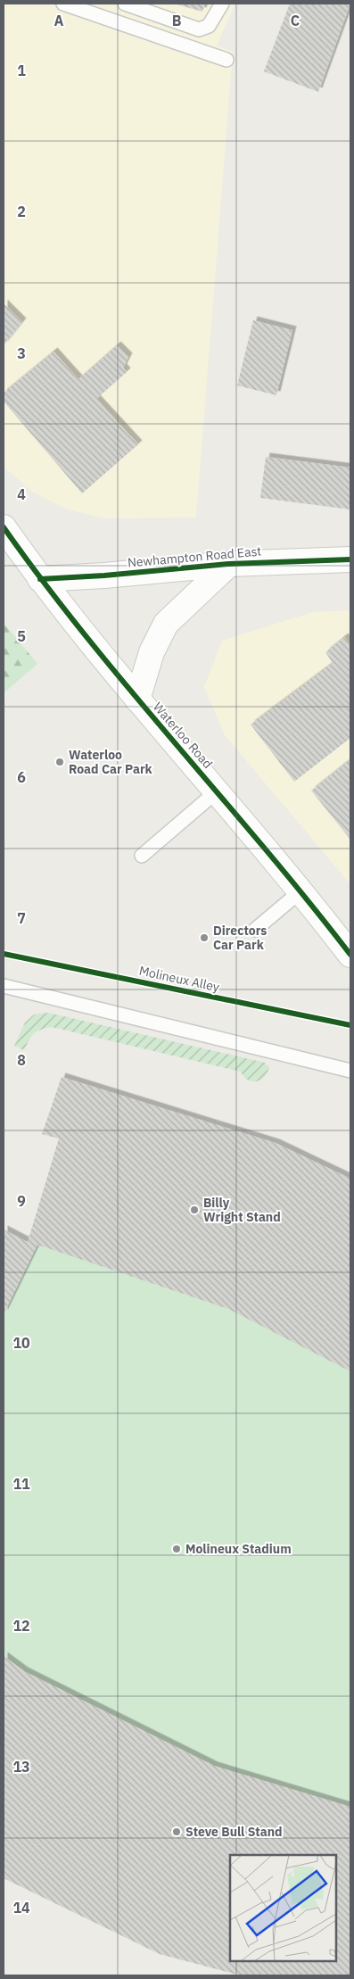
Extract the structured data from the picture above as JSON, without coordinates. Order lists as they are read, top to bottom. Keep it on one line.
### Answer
{"streets":{"street":["Newhampton Road East","Waterloo Road"],"cycle path":["Molineux Alley"]},"crossings":[["Newhampton Road East","Waterloo Road"]],"places":["Waterloo Road Car Park","Directors Car Park","Billy Wright Stand","Molineux Stadium","Steve Bull Stand"],"grid":{"columns":["A","B","C"],"rows":["1","2","3","4","5","6","7","8","9","10","11","12","13","14"]}}
